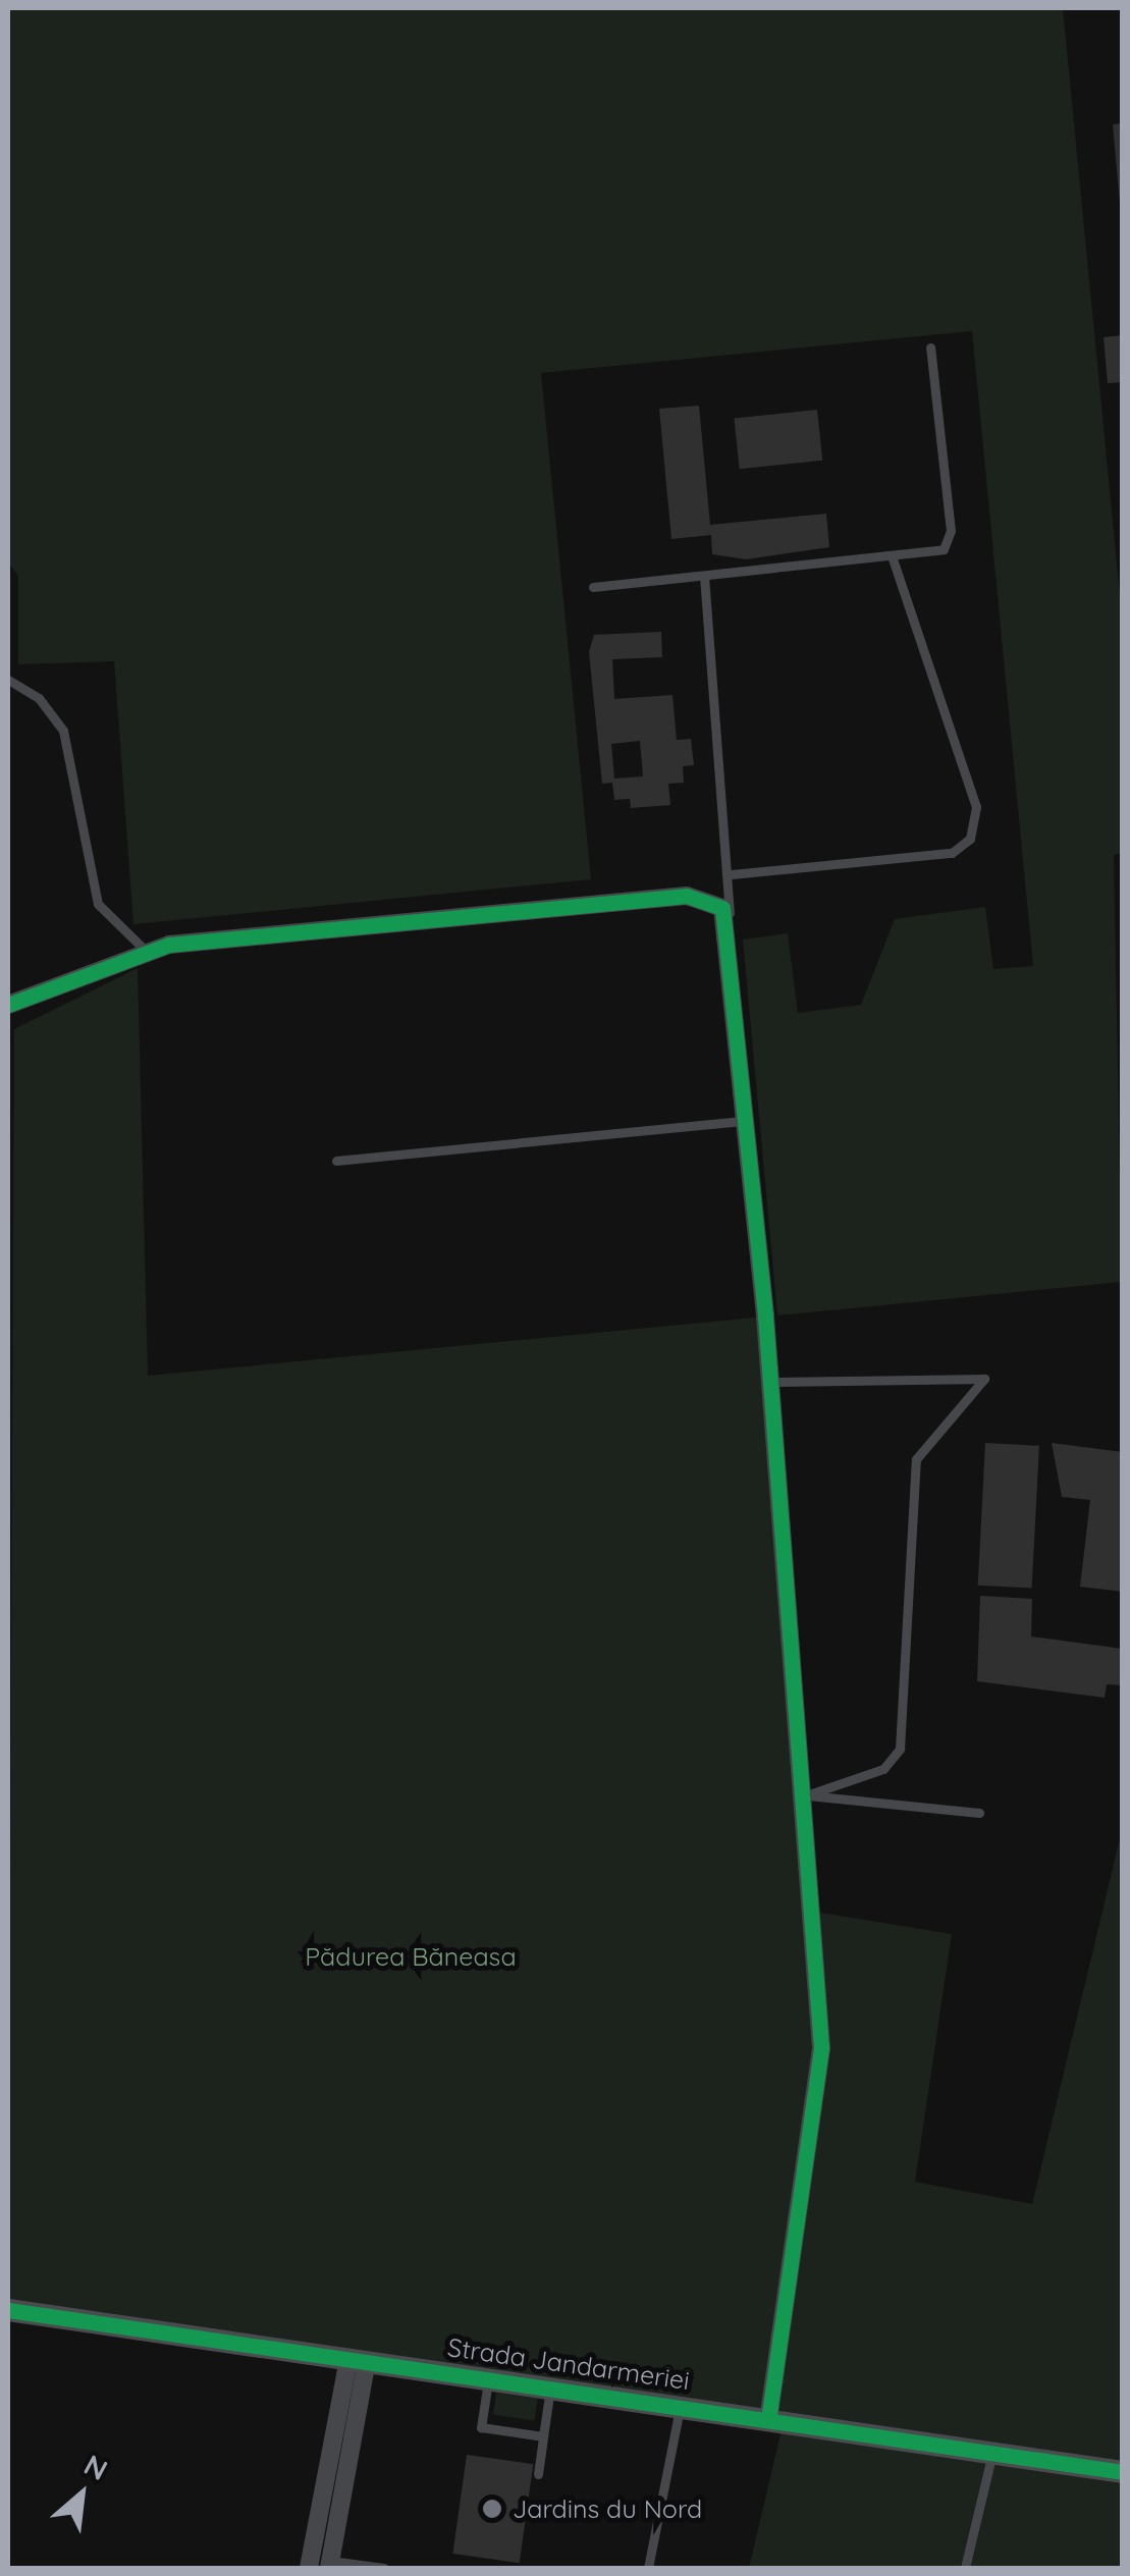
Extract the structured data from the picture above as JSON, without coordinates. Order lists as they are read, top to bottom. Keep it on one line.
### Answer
{"streets":{"street":["Strada Jandarmeriei"]},"parks":["Pădurea Băneasa"],"places":["Jardins du Nord"],"north":"top right"}
